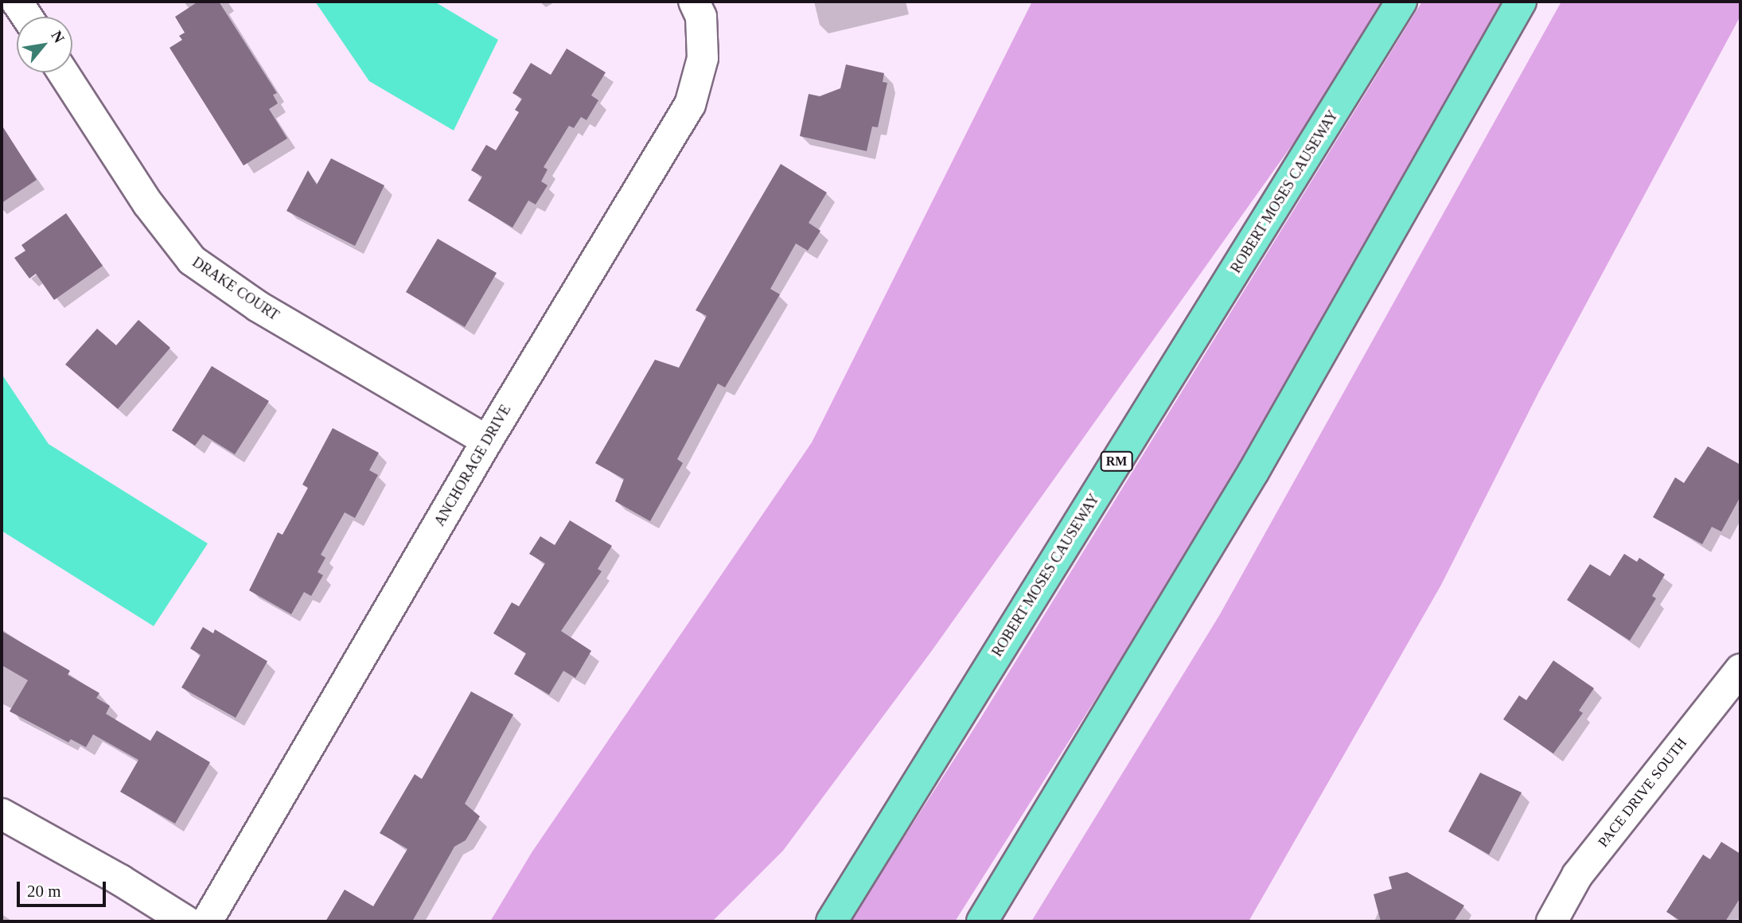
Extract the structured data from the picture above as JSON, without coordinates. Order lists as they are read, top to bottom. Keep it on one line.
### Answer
{"streets":{"highway":["ROBERT MOSES CAUSEWAY","RM"],"street":["DRAKE COURT","ANCHORAGE DRIVE","PACE DRIVE SOUTH"]},"crossings":[["DRAKE COURT","ANCHORAGE DRIVE"]],"scale_bar":"20 m","north":"top right"}
